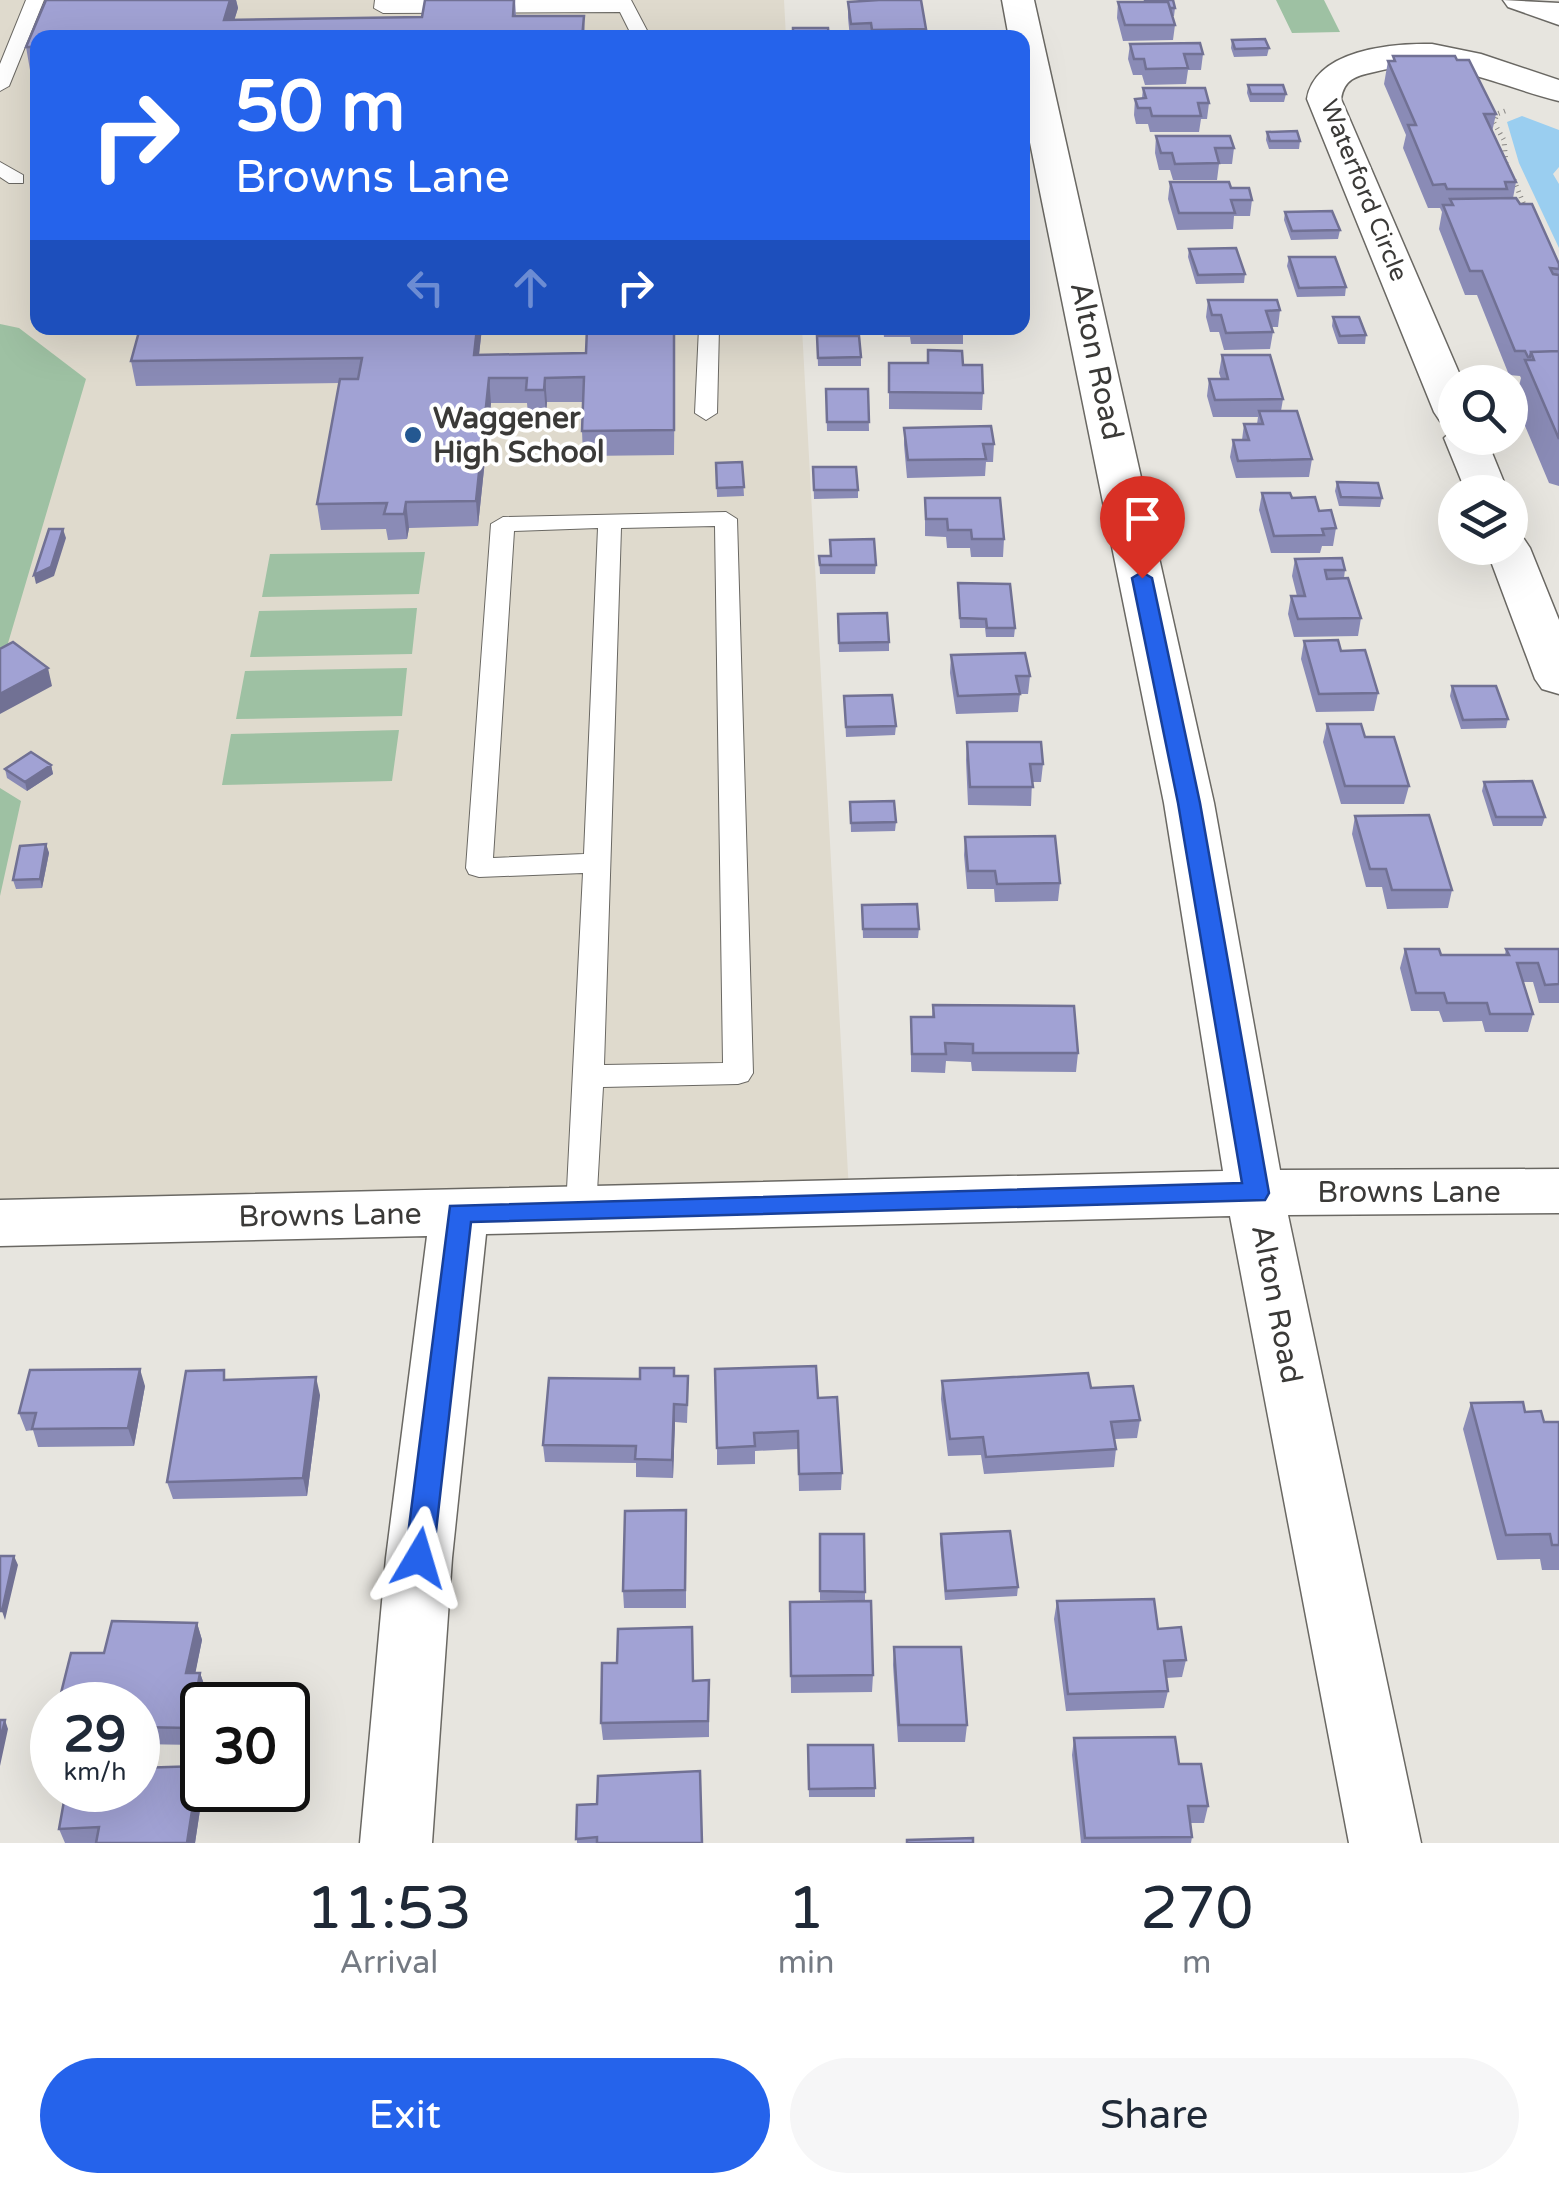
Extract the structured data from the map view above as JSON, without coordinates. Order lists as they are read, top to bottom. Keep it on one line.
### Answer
{"streets":{"street":["Waterford Circle","Alton Road","Browns Lane"]},"crossings":[["Alton Road","Browns Lane"]],"places":["Waggener High School"],"page":{"turn":["50 m","Browns Lane"],"speed":"29 km/h","limit":"30","eta":["11:53","Arrival","1","min","270","m"],"buttons":["Exit","Share"]}}
